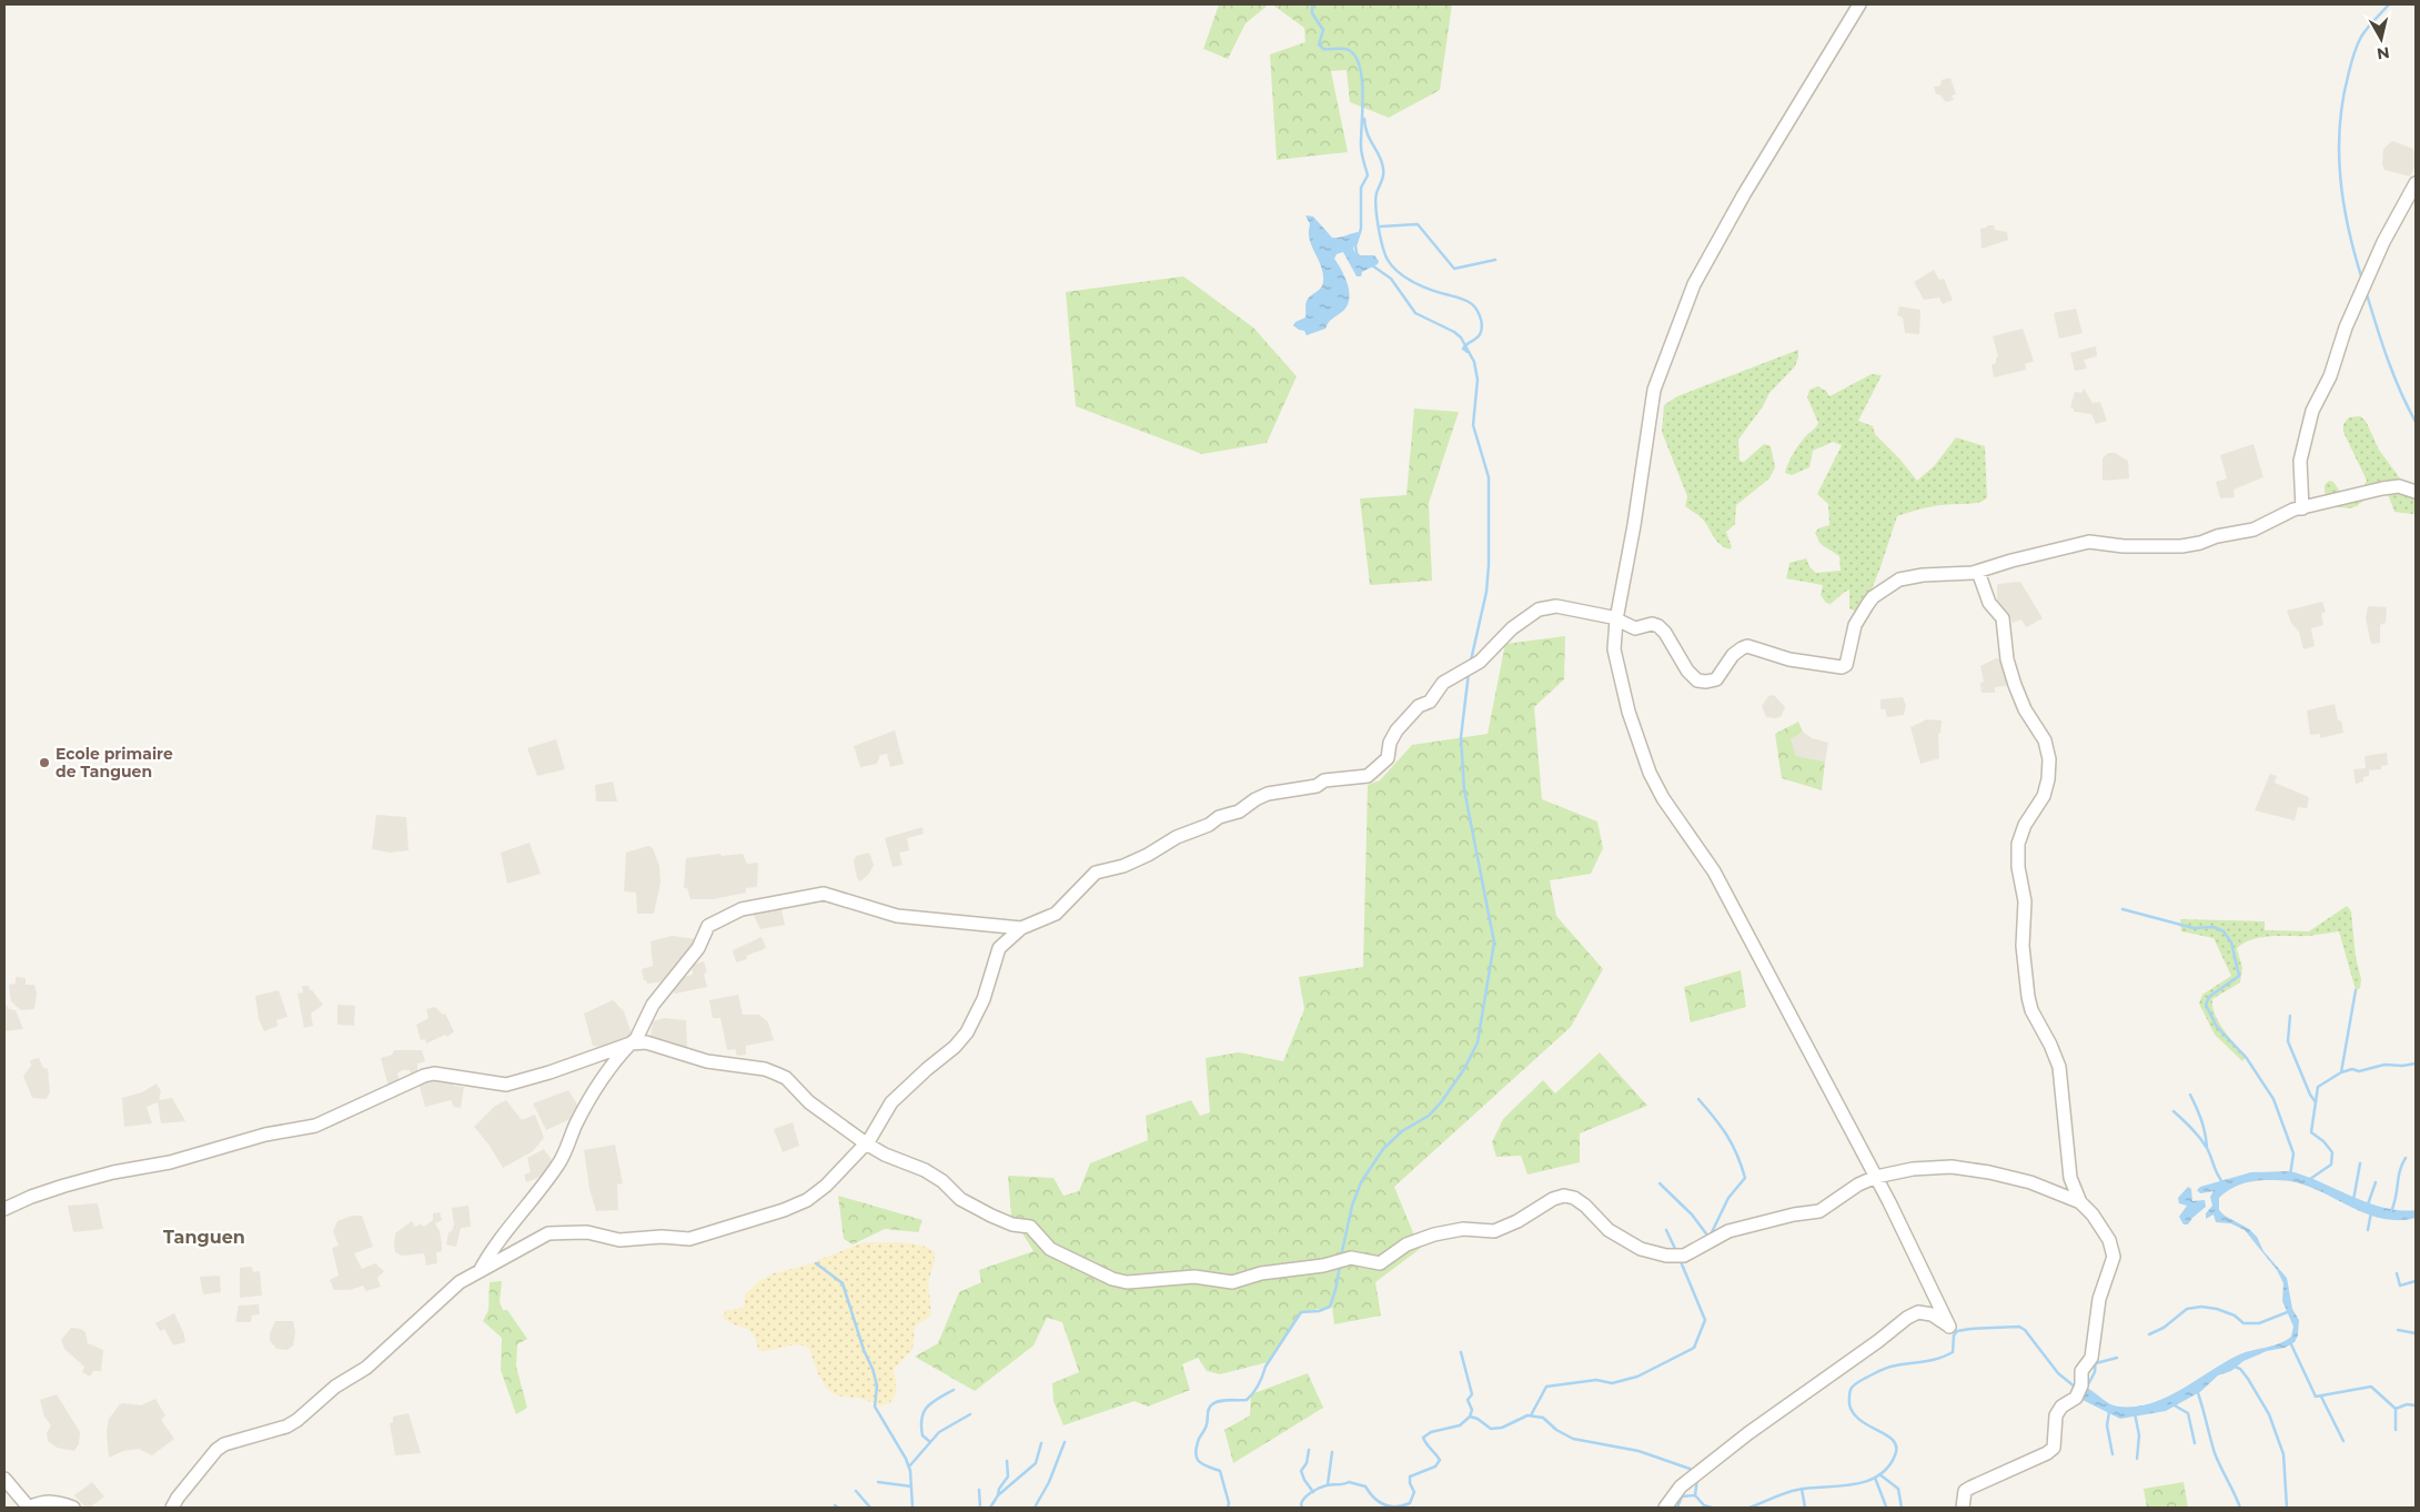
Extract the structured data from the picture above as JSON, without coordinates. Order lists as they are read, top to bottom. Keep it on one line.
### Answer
{"districts":["Tanguen"],"places":["Ecole primaire de Tanguen"],"north":"bottom"}
